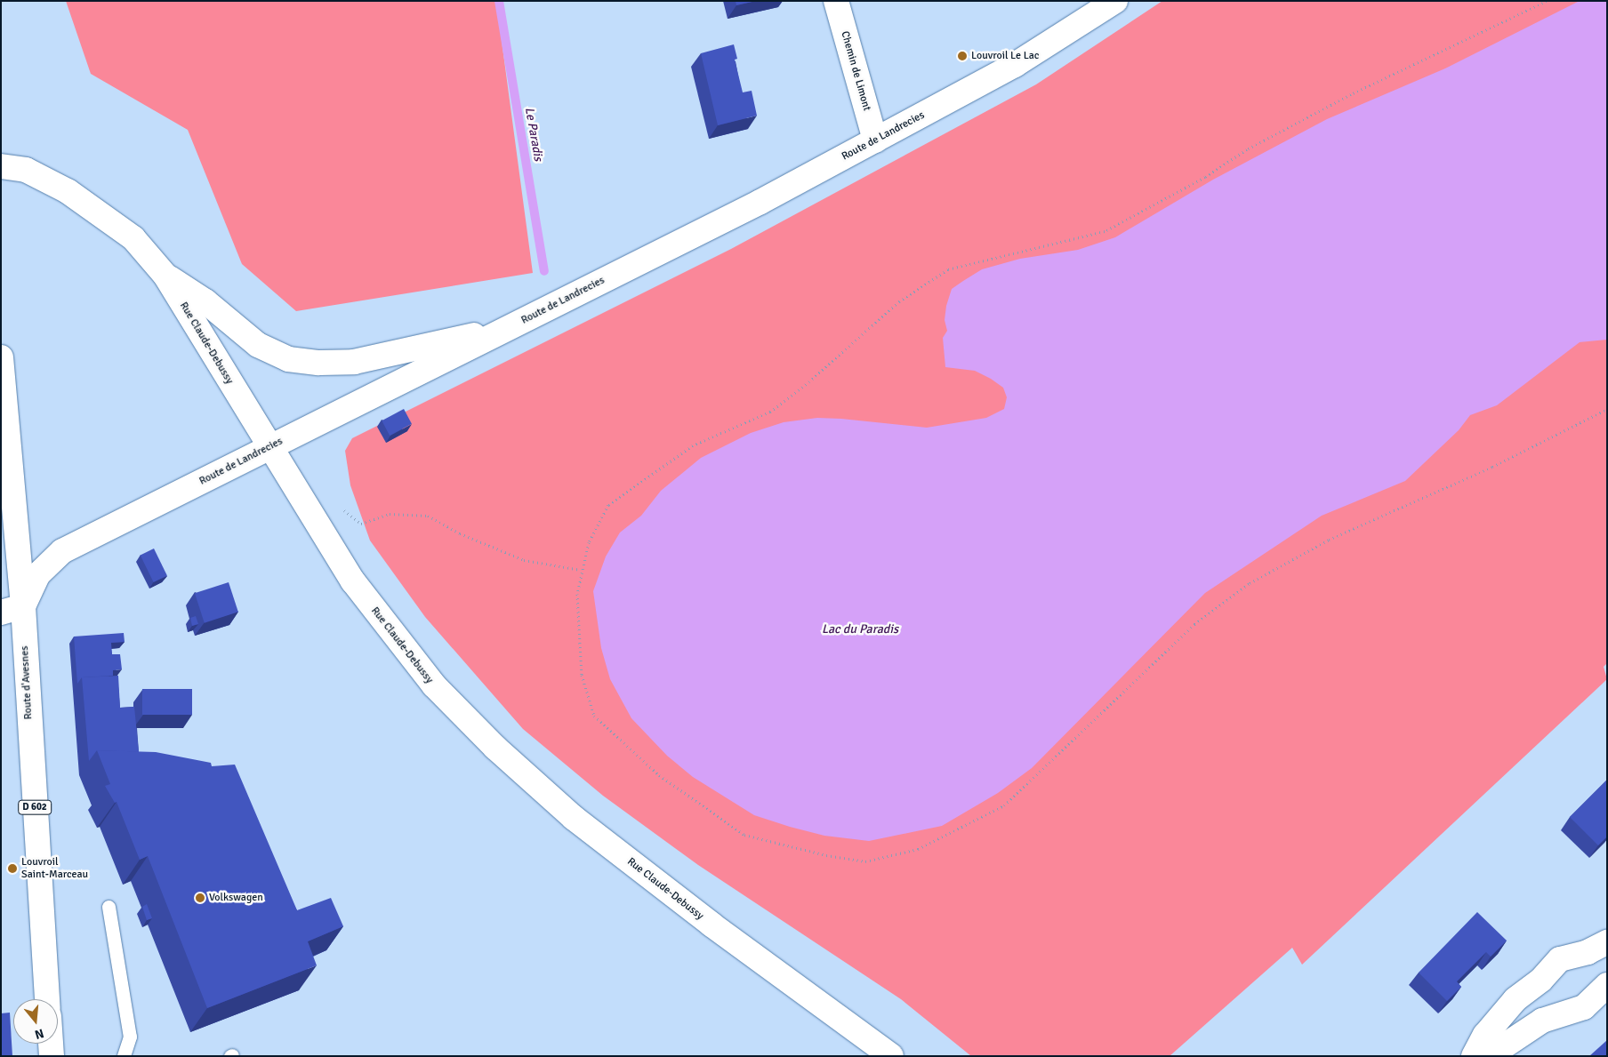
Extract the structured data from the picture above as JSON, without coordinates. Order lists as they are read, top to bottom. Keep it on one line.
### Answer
{"streets":{"main road":["Chemin de Limont","Route de Landrecies","Rue Claude-Debussy","Route d'Avesnes","D 602"]},"crossings":[["Chemin de Limont","Route de Landrecies"],["Route de Landrecies","Rue Claude-Debussy"],["Route de Landrecies","Route d'Avesnes"]],"water":["Le Paradis","Lac du Paradis"],"places":["Louvroil Le Lac","Louvroil Saint-Marceau","Volkswagen"],"north":"bottom"}
